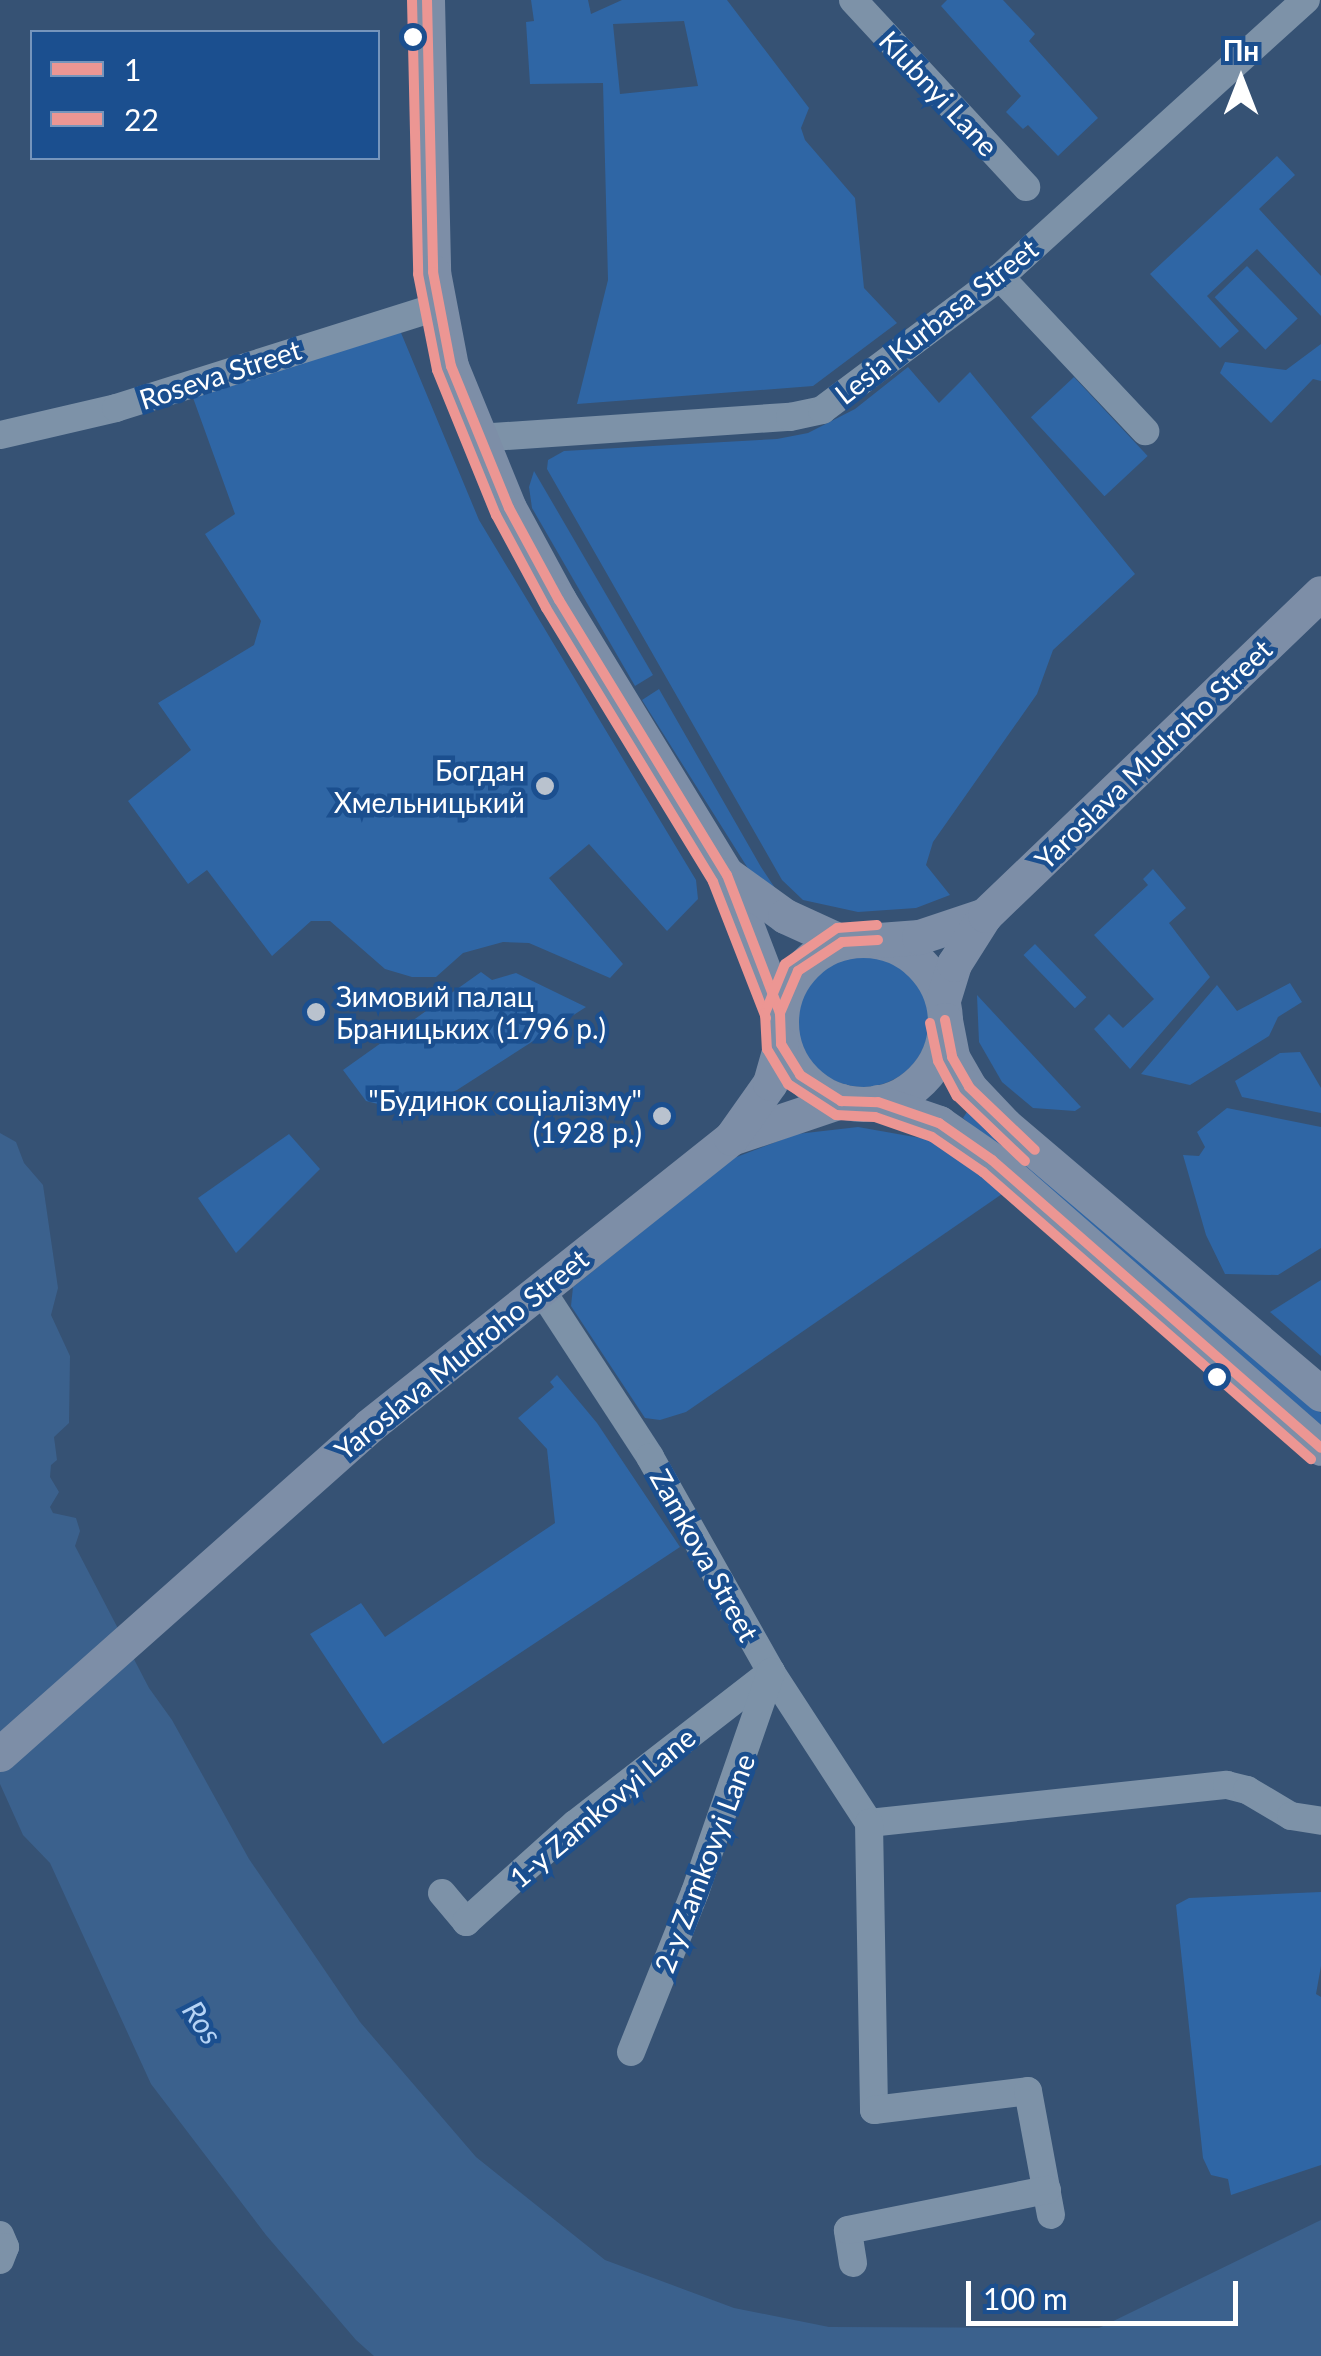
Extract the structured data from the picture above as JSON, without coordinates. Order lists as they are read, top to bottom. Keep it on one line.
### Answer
{"streets":{"main road":["Yaroslava Mudroho Street"],"street":["Klubnyi Lane","Lesia Kurbasa Street","Roseva Street","Zamkova Street","1-y Zamkovyi Lane","2-y Zamkovyi Lane"]},"crossings":[["Yaroslava Mudroho Street","Zamkova Street"],["Zamkova Street","1-y Zamkovyi Lane"],["Zamkova Street","2-y Zamkovyi Lane"],["1-y Zamkovyi Lane","2-y Zamkovyi Lane"]],"water":["Ros"],"places":["Богдан Хмельницький","Зимовий палац Браницьких (1796 р.)","\"Будинок соціалізму\" (1928 р.)"],"lines":["transit line 1","transit line 22"],"legend":["1","22"],"scale_bar":"100 m","north":"top"}
